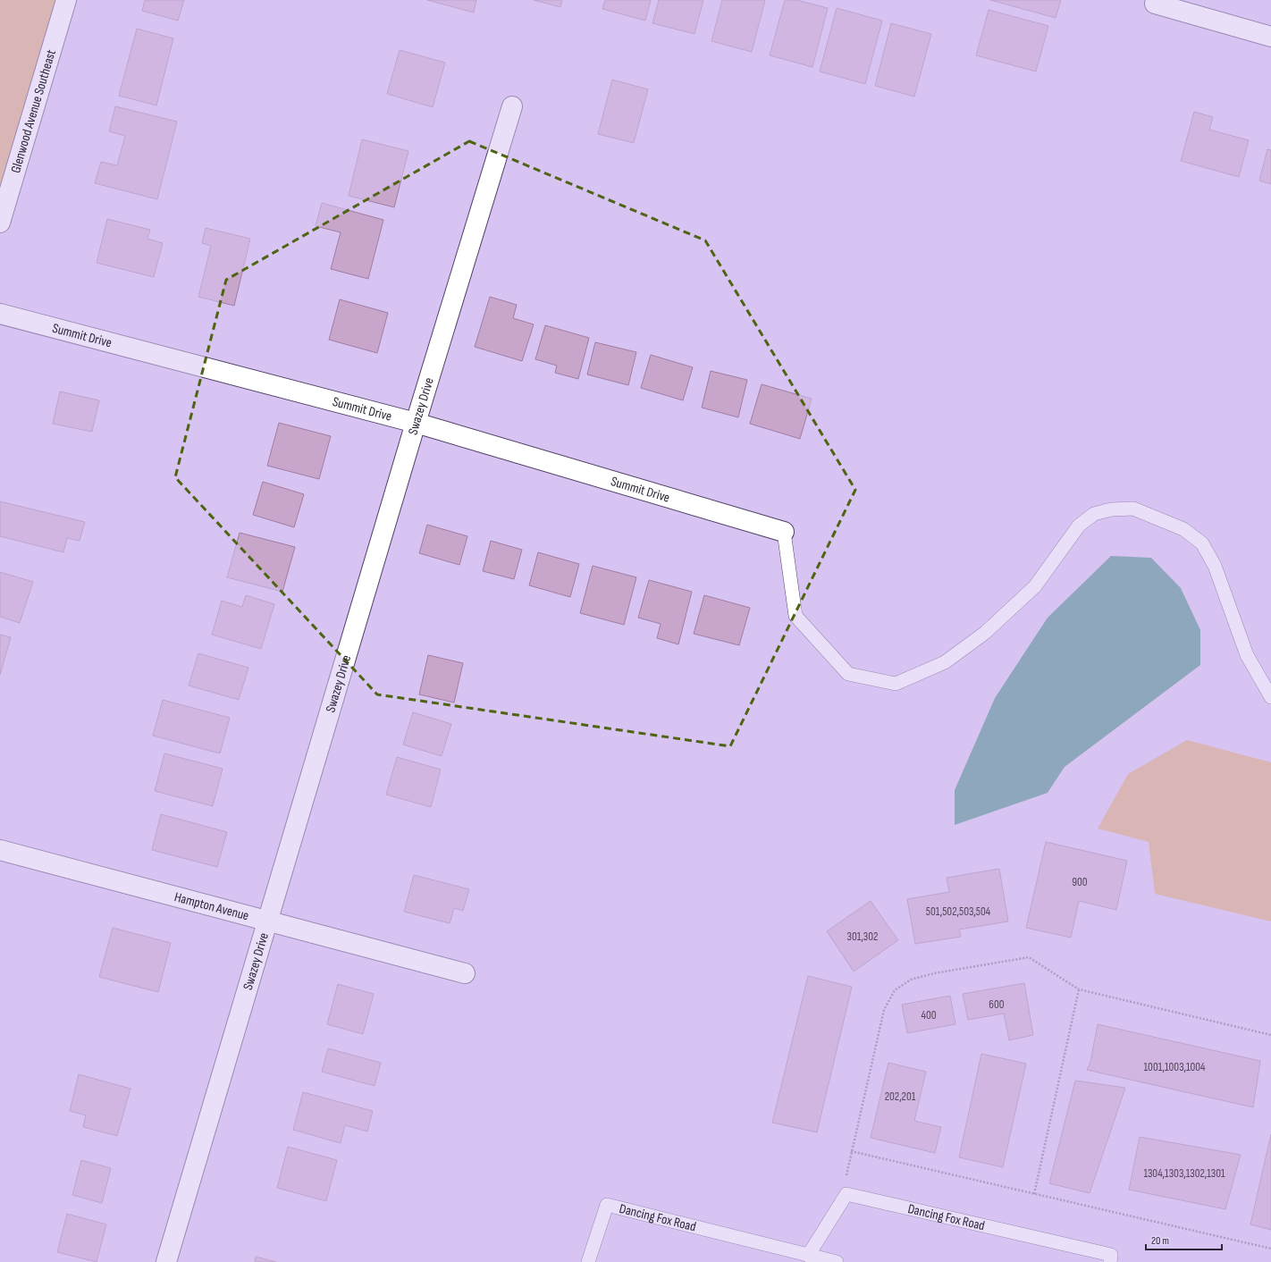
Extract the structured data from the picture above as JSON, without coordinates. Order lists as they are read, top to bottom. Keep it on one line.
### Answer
{"streets":{"street":["Glenwood Avenue Southeast","Summit Drive","Swazey Drive","Hampton Avenue"],"lane":["Dancing Fox Road"]},"crossings":[["Summit Drive","Swazey Drive"],["Swazey Drive","Hampton Avenue"]],"house_numbers":["900","501,502,503,504","301,302","600","400","1001,1003,1004","202,201","1304,1303,1302,1301"],"scale_bar":"20 m"}
